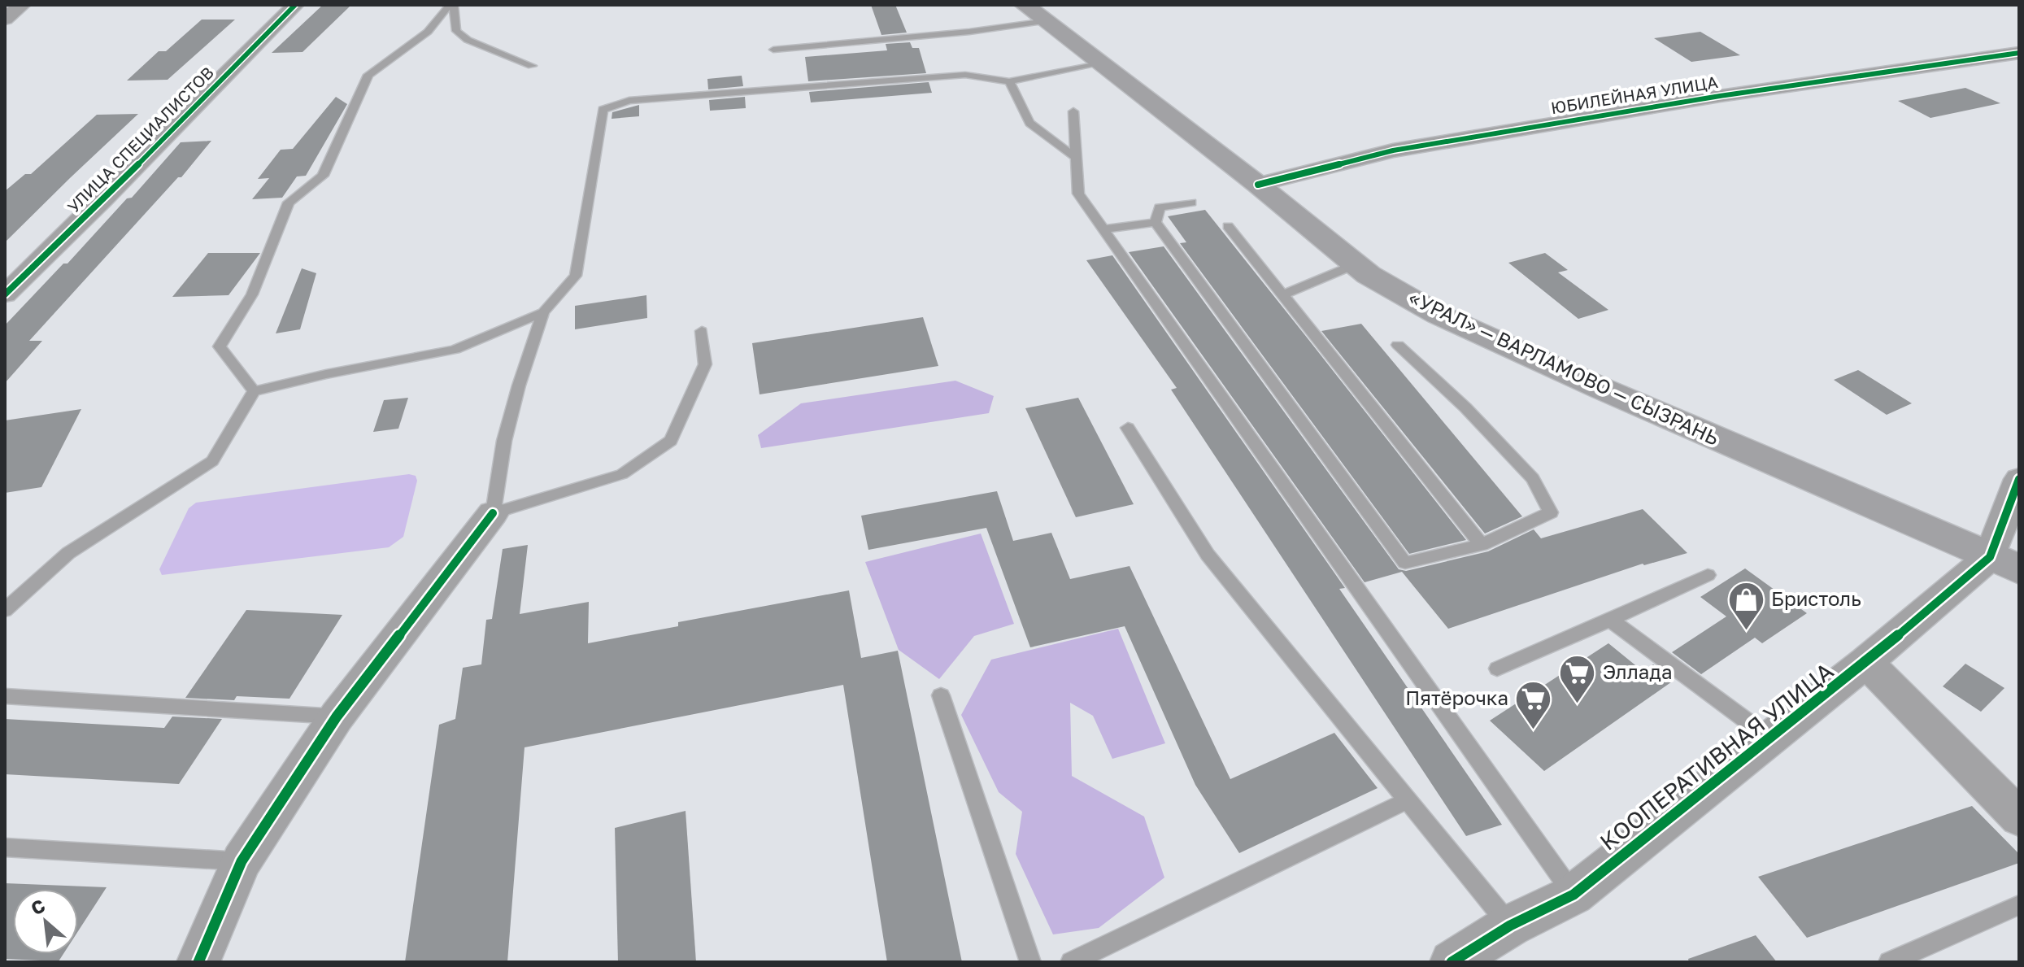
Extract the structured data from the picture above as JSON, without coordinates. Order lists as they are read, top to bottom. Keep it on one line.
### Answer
{"streets":{"main road":["«УРАЛ» — ВАРЛАМОВО — СЫЗРАНЬ"],"street":["ЮБИЛЕЙНАЯ УЛИЦА","УЛИЦА СПЕЦИАЛИСТОВ","КООПЕРАТИВНАЯ УЛИЦА"]},"crossings":[["ЮБИЛЕЙНАЯ УЛИЦА","«УРАЛ» — ВАРЛАМОВО — СЫЗРАНЬ"],["«УРАЛ» — ВАРЛАМОВО — СЫЗРАНЬ","КООПЕРАТИВНАЯ УЛИЦА"]],"places":{"shop":["Бристоль"],"supermarket":["Эллада","Пятёрочка"]},"north":"top left"}
